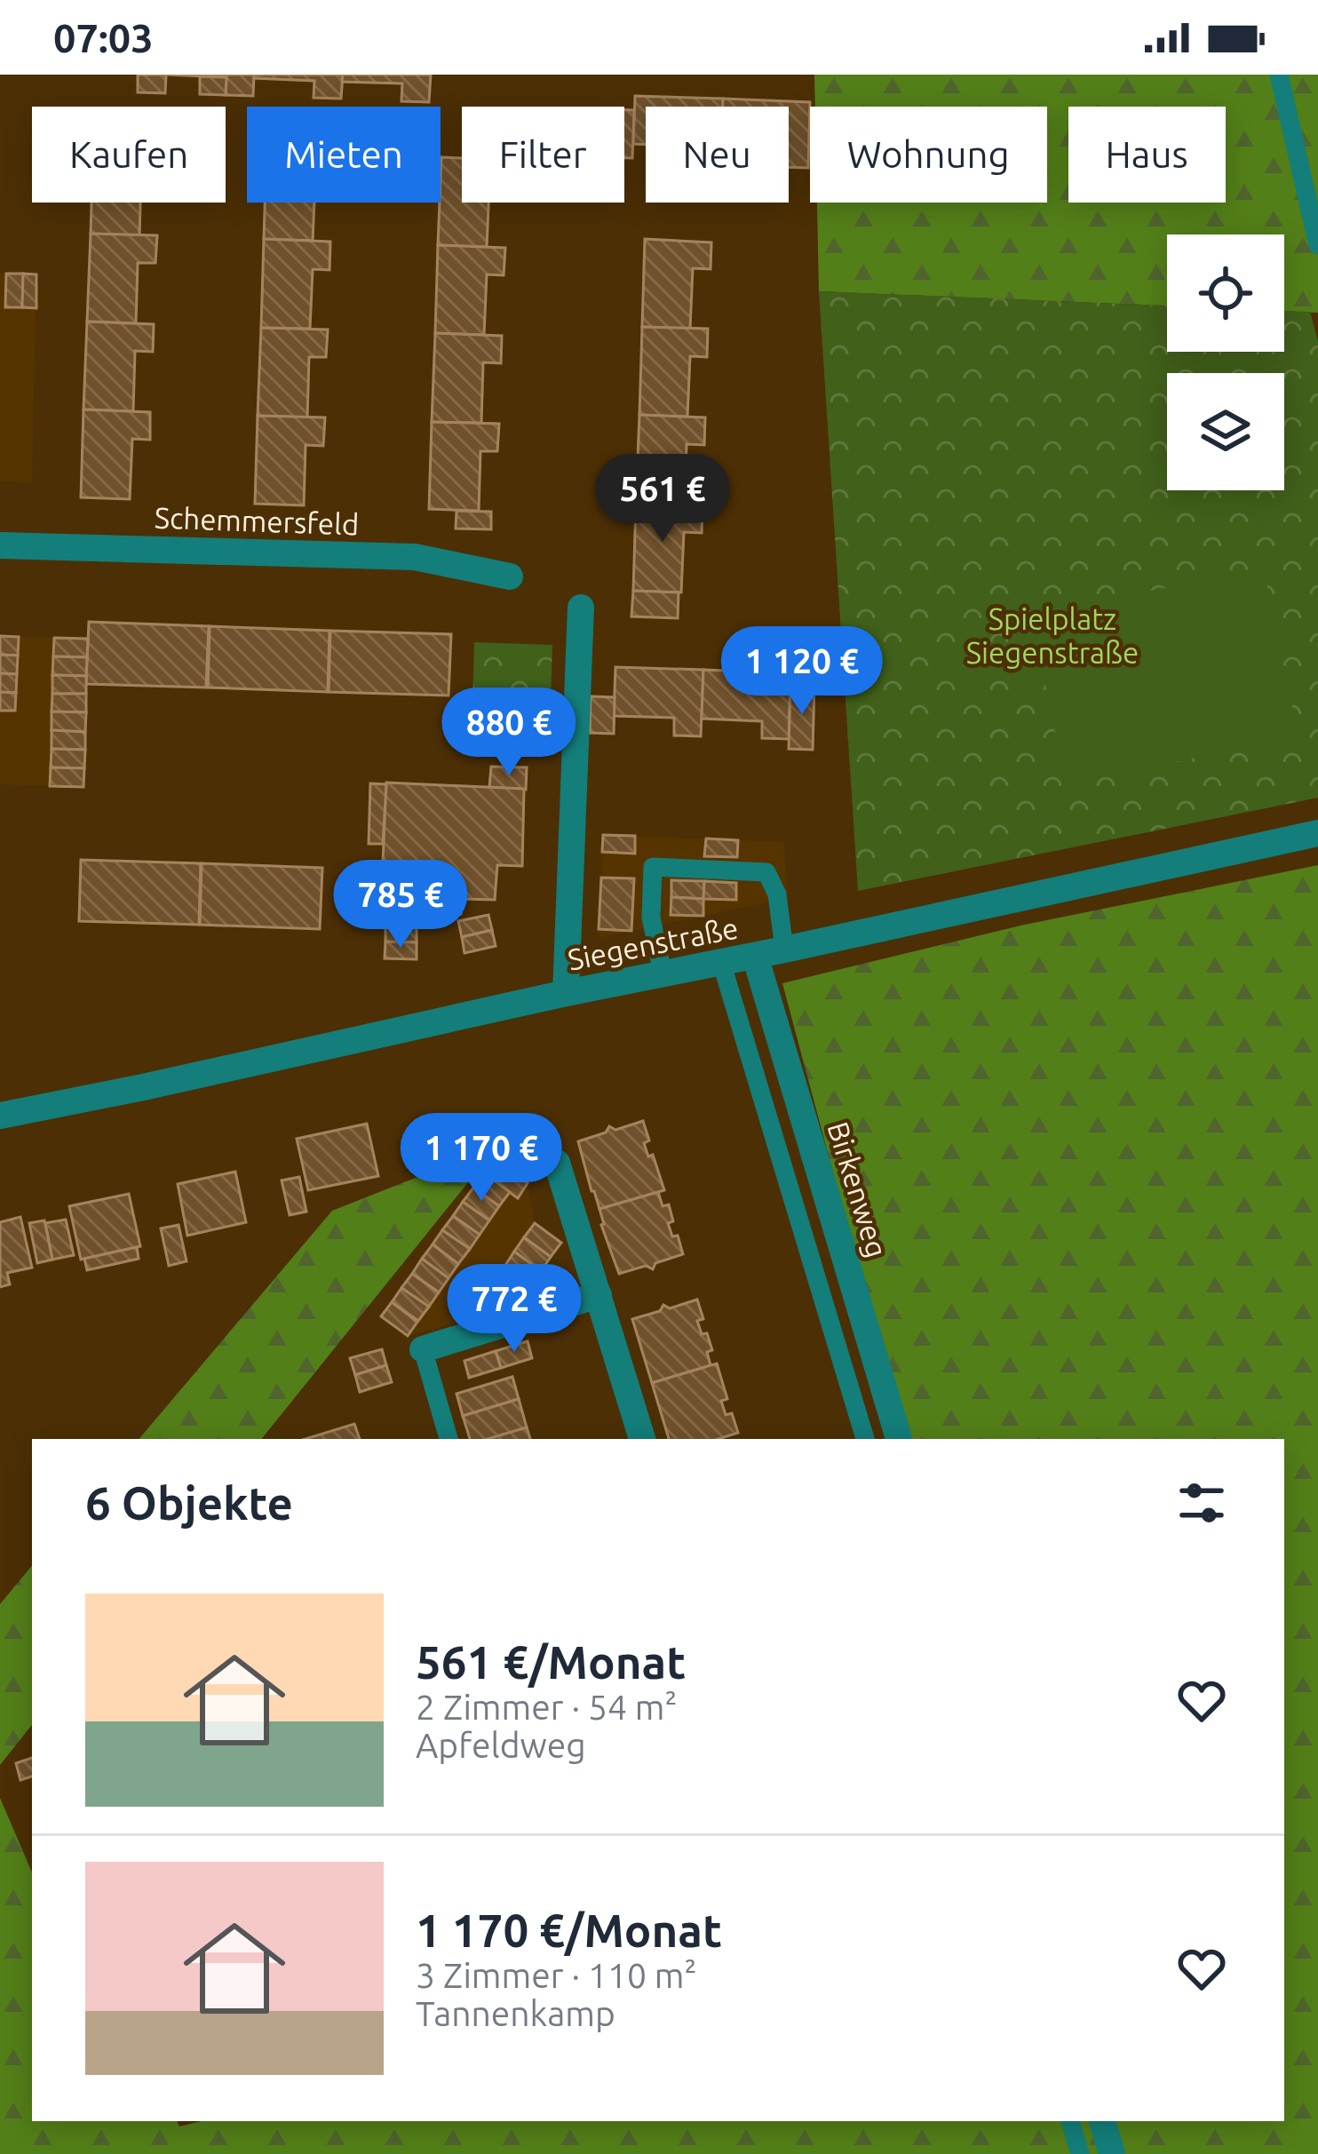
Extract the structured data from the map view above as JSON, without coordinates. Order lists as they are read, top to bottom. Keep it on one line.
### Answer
{"streets":{"street":["Schemmersfeld","Siegenstraße","Birkenweg"]},"crossings":[["Siegenstraße","Birkenweg"]],"parks":["Spielplatz Siegenstraße"],"page":{"status":"07:03","chip":["Kaufen","Mieten","Filter","Neu","Wohnung","Haus"],"price":["561 €","1 120 €","880 €","785 €","1 170 €","772 €"],"heading":"6 Objekte","list":[{"name":"561 €/Monat","note":"2 Zimmer · 54 m² · Apfeldweg"},{"name":"1 170 €/Monat","note":"3 Zimmer · 110 m² · Tannenkamp"}]}}
